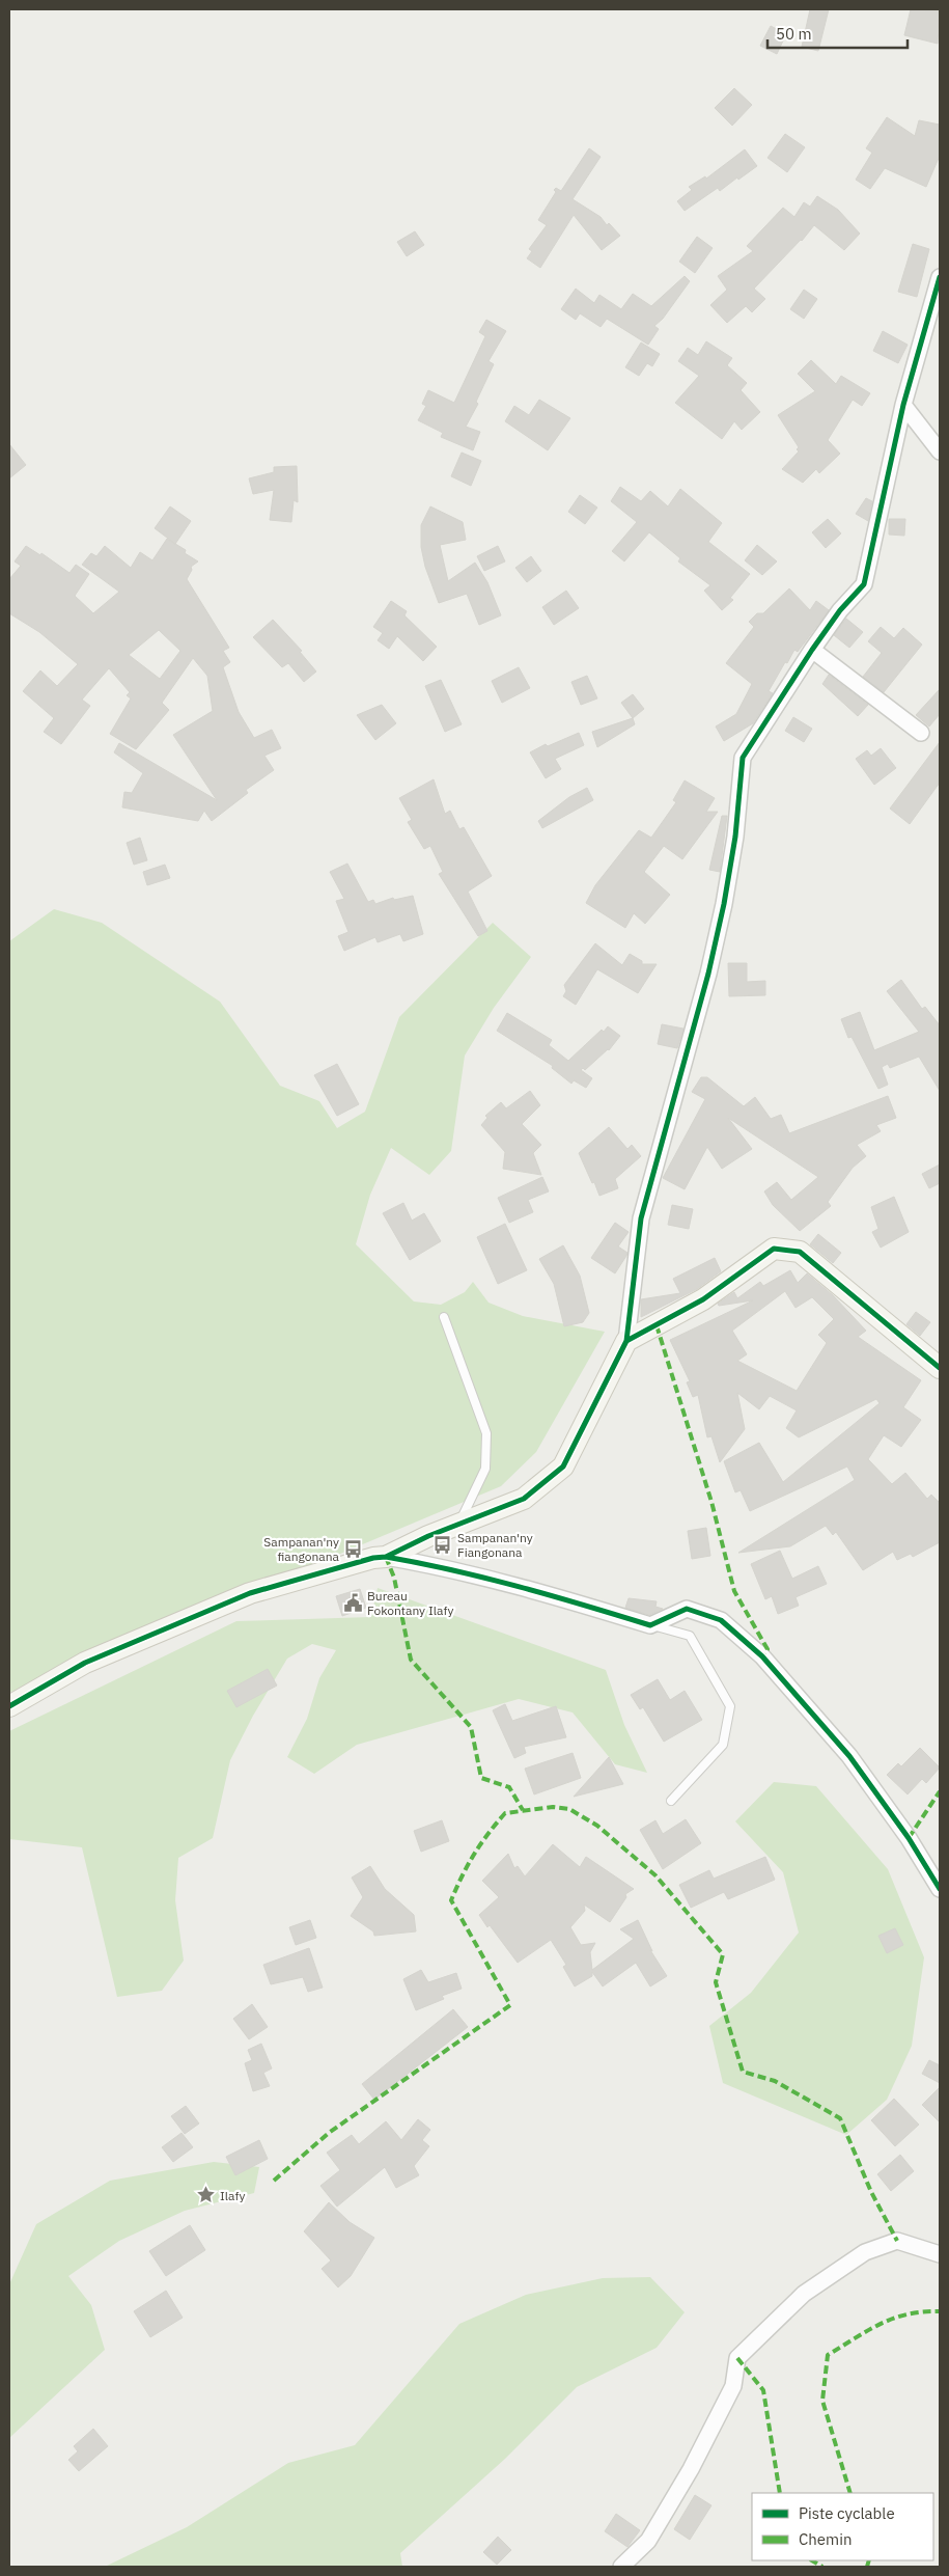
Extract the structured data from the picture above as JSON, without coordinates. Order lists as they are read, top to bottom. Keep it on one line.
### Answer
{"places":{"bus stop":["Sampanan'ny Fiangonana","Sampanan'ny fiangonana"],"public building":["Bureau Fokontany Ilafy"],"place":["Ilafy"]},"legend":["Piste cyclable","Chemin"],"scale_bar":"50 m"}
